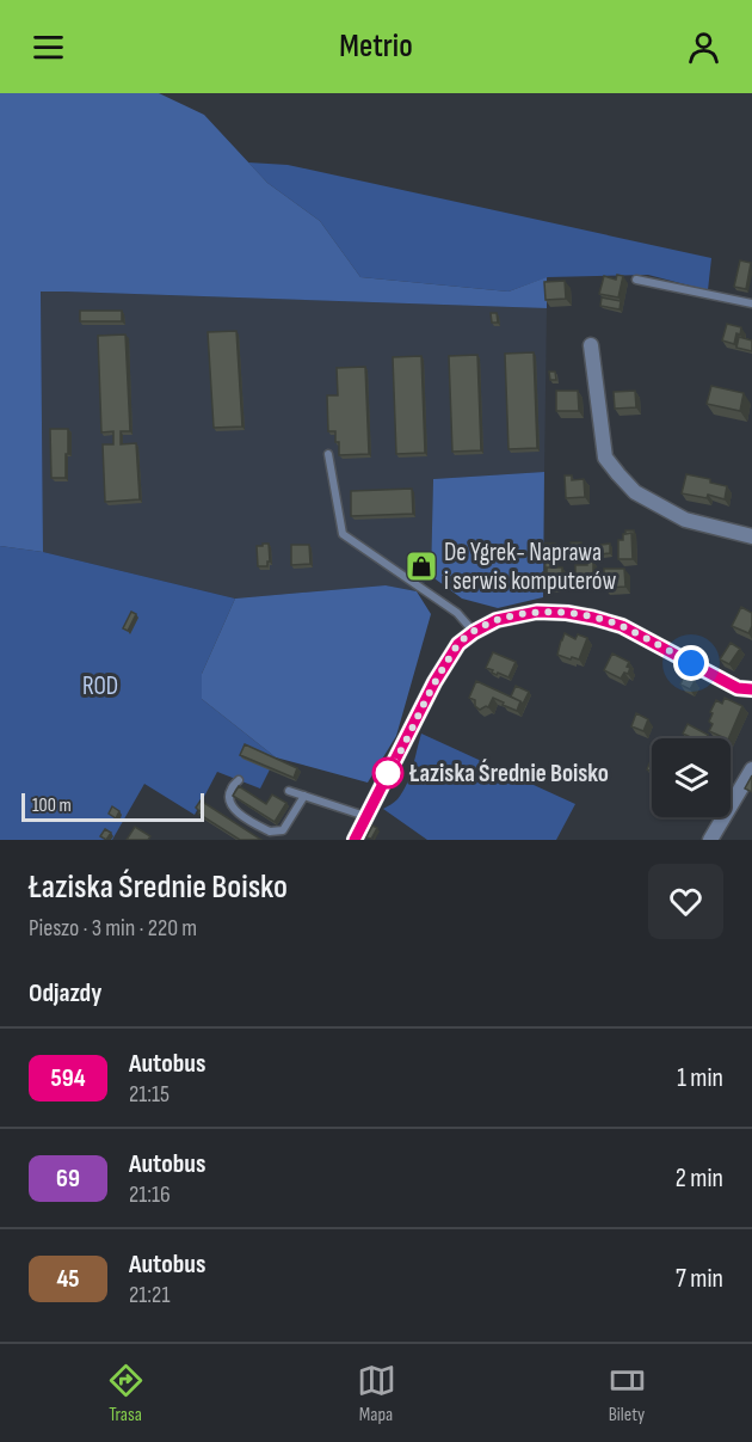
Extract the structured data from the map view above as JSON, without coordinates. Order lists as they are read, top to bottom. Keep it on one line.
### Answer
{"parks":["ROD"],"places":{"shop":["De Ygrek- Naprawa i serwis komputerów"],"other":["Łaziska Średnie Boisko"]},"lines":["bus line 594"],"scale_bar":"100 m","page":{"header":"Metrio","scale":"100 m","heading":[["Łaziska Średnie Boisko","Pieszo · 3 min · 220 m"],"Odjazdy"],"list":[{"mark":"594","name":"Autobus","note":"21:15","value":"1 min"},{"mark":"69","name":"Autobus","note":"21:16","value":"2 min"},{"mark":"45","name":"Autobus","note":"21:21","value":"7 min"}],"tabs":["Trasa","Mapa","Bilety"]}}
